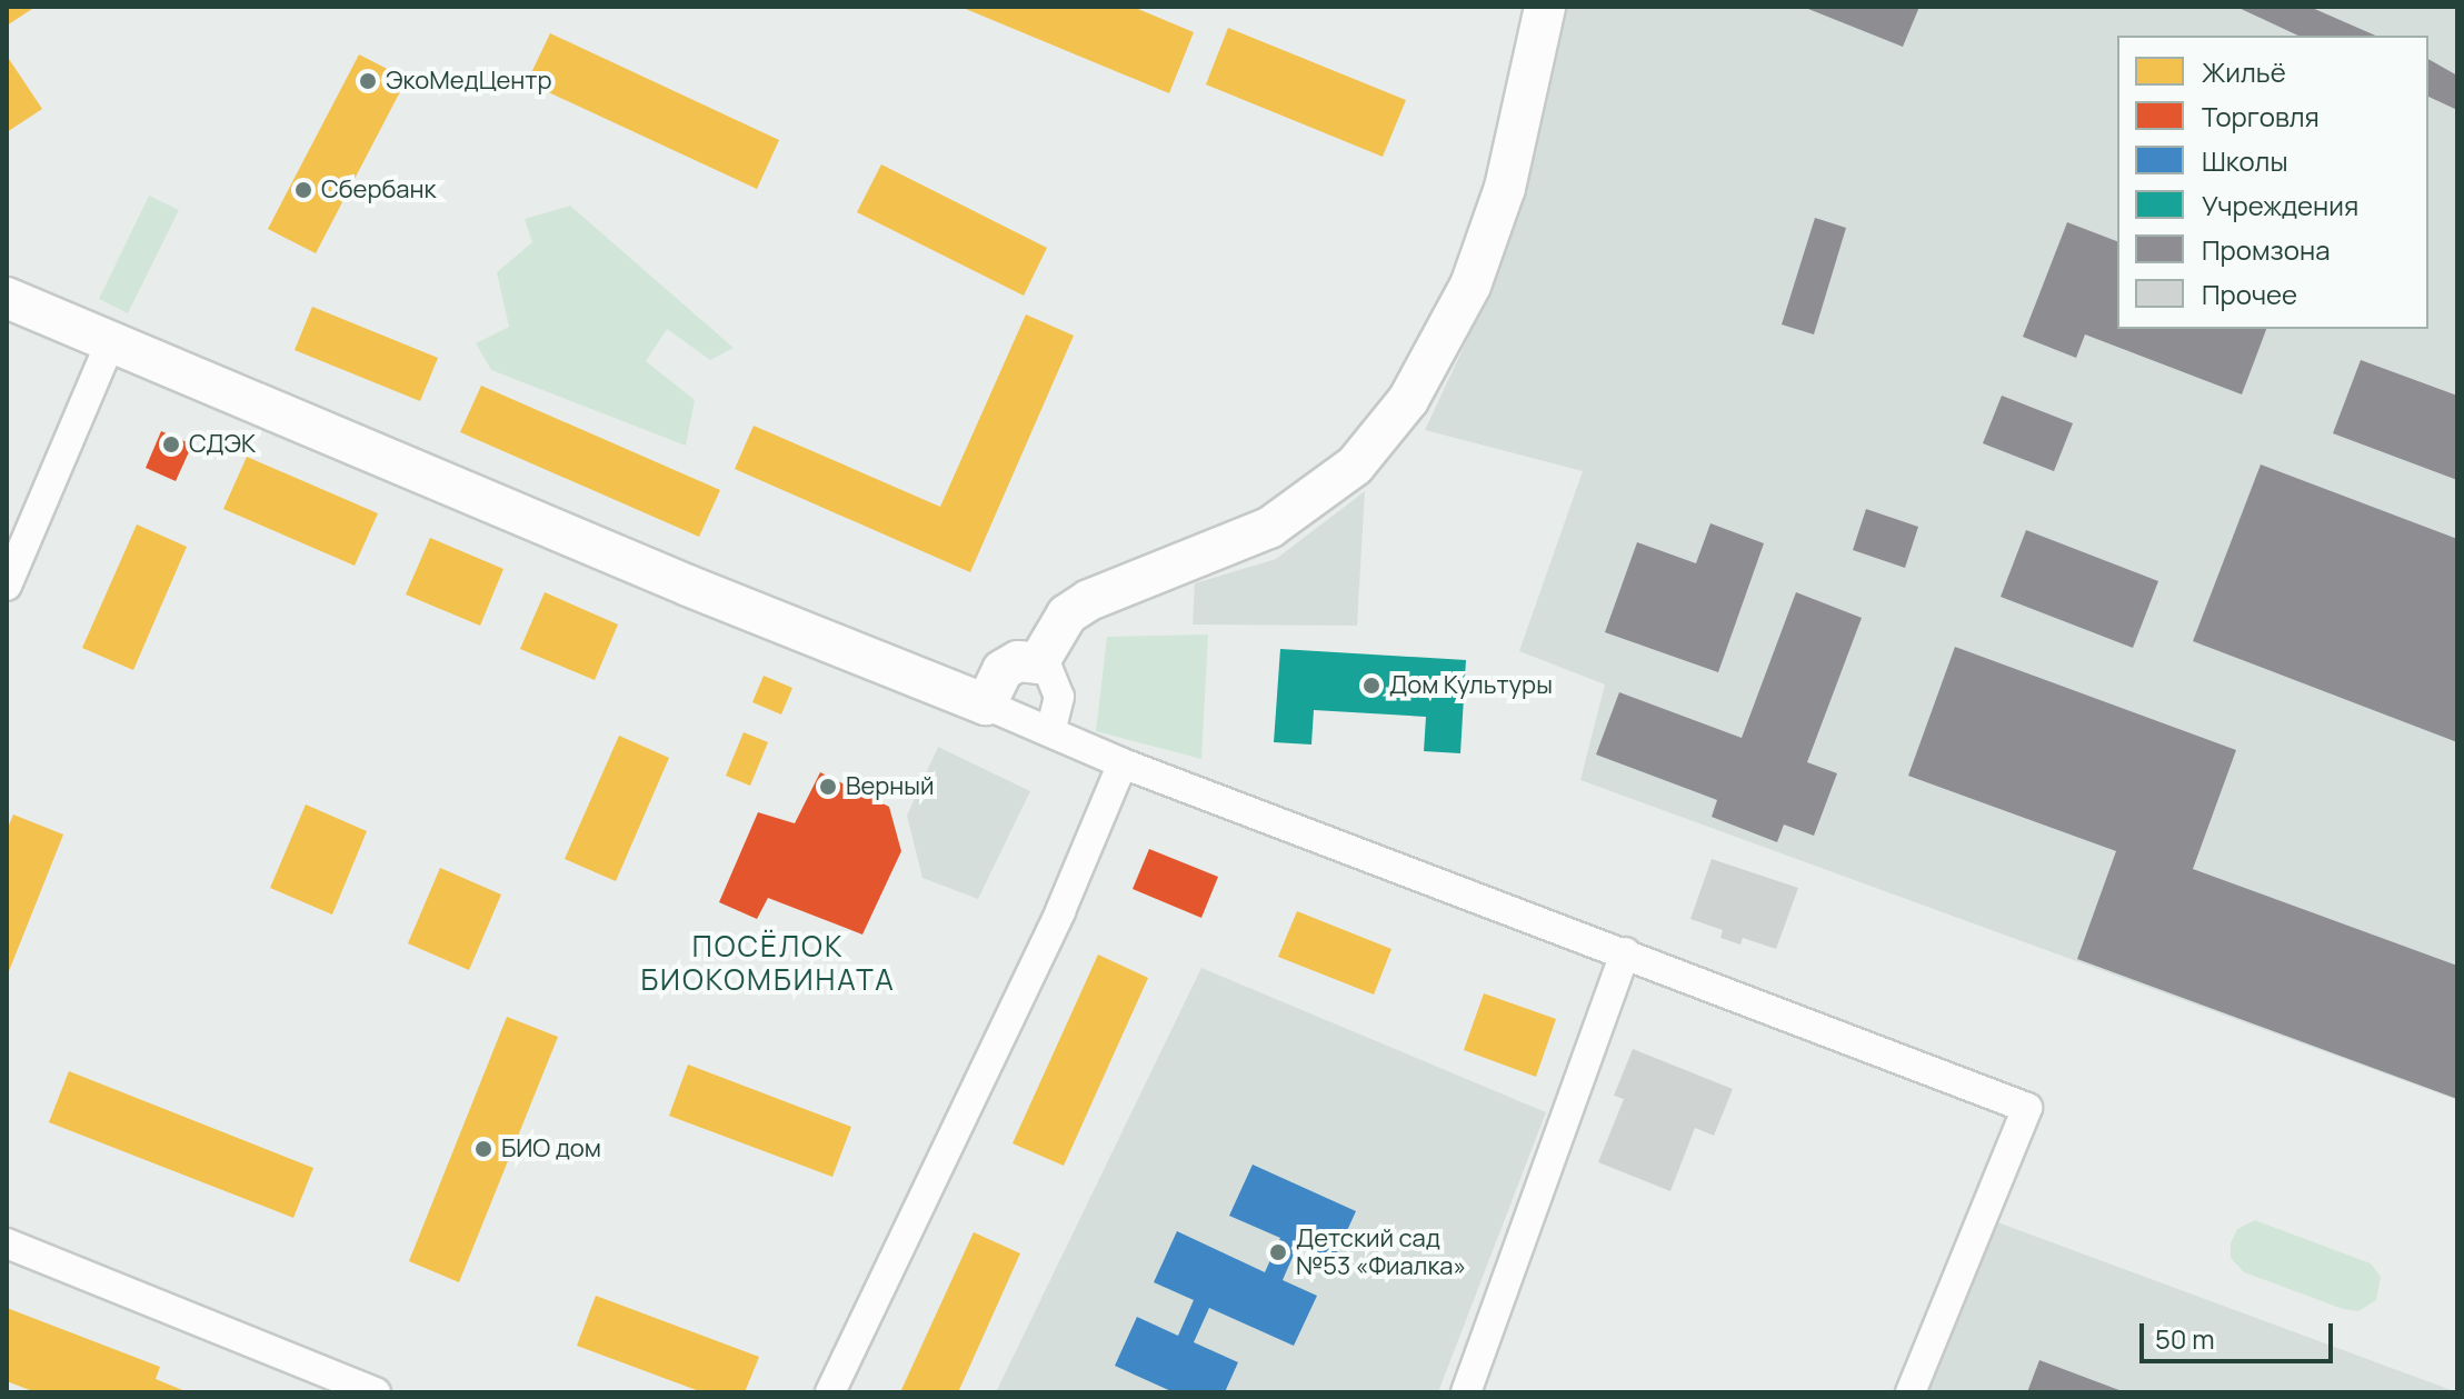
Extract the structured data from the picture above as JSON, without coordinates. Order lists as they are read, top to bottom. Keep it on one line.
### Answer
{"districts":["ПОСЁЛОК БИОКОМБИНАТА"],"places":["ЭкоМедЦентр","Сбербанк","СДЭК","Дом Культуры","Верный","БИО дом","Детский сад №53 «Фиалка»"],"legend":["Жильё","Торговля","Школы","Учреждения","Промзона","Прочее"],"scale_bar":"50 m"}
